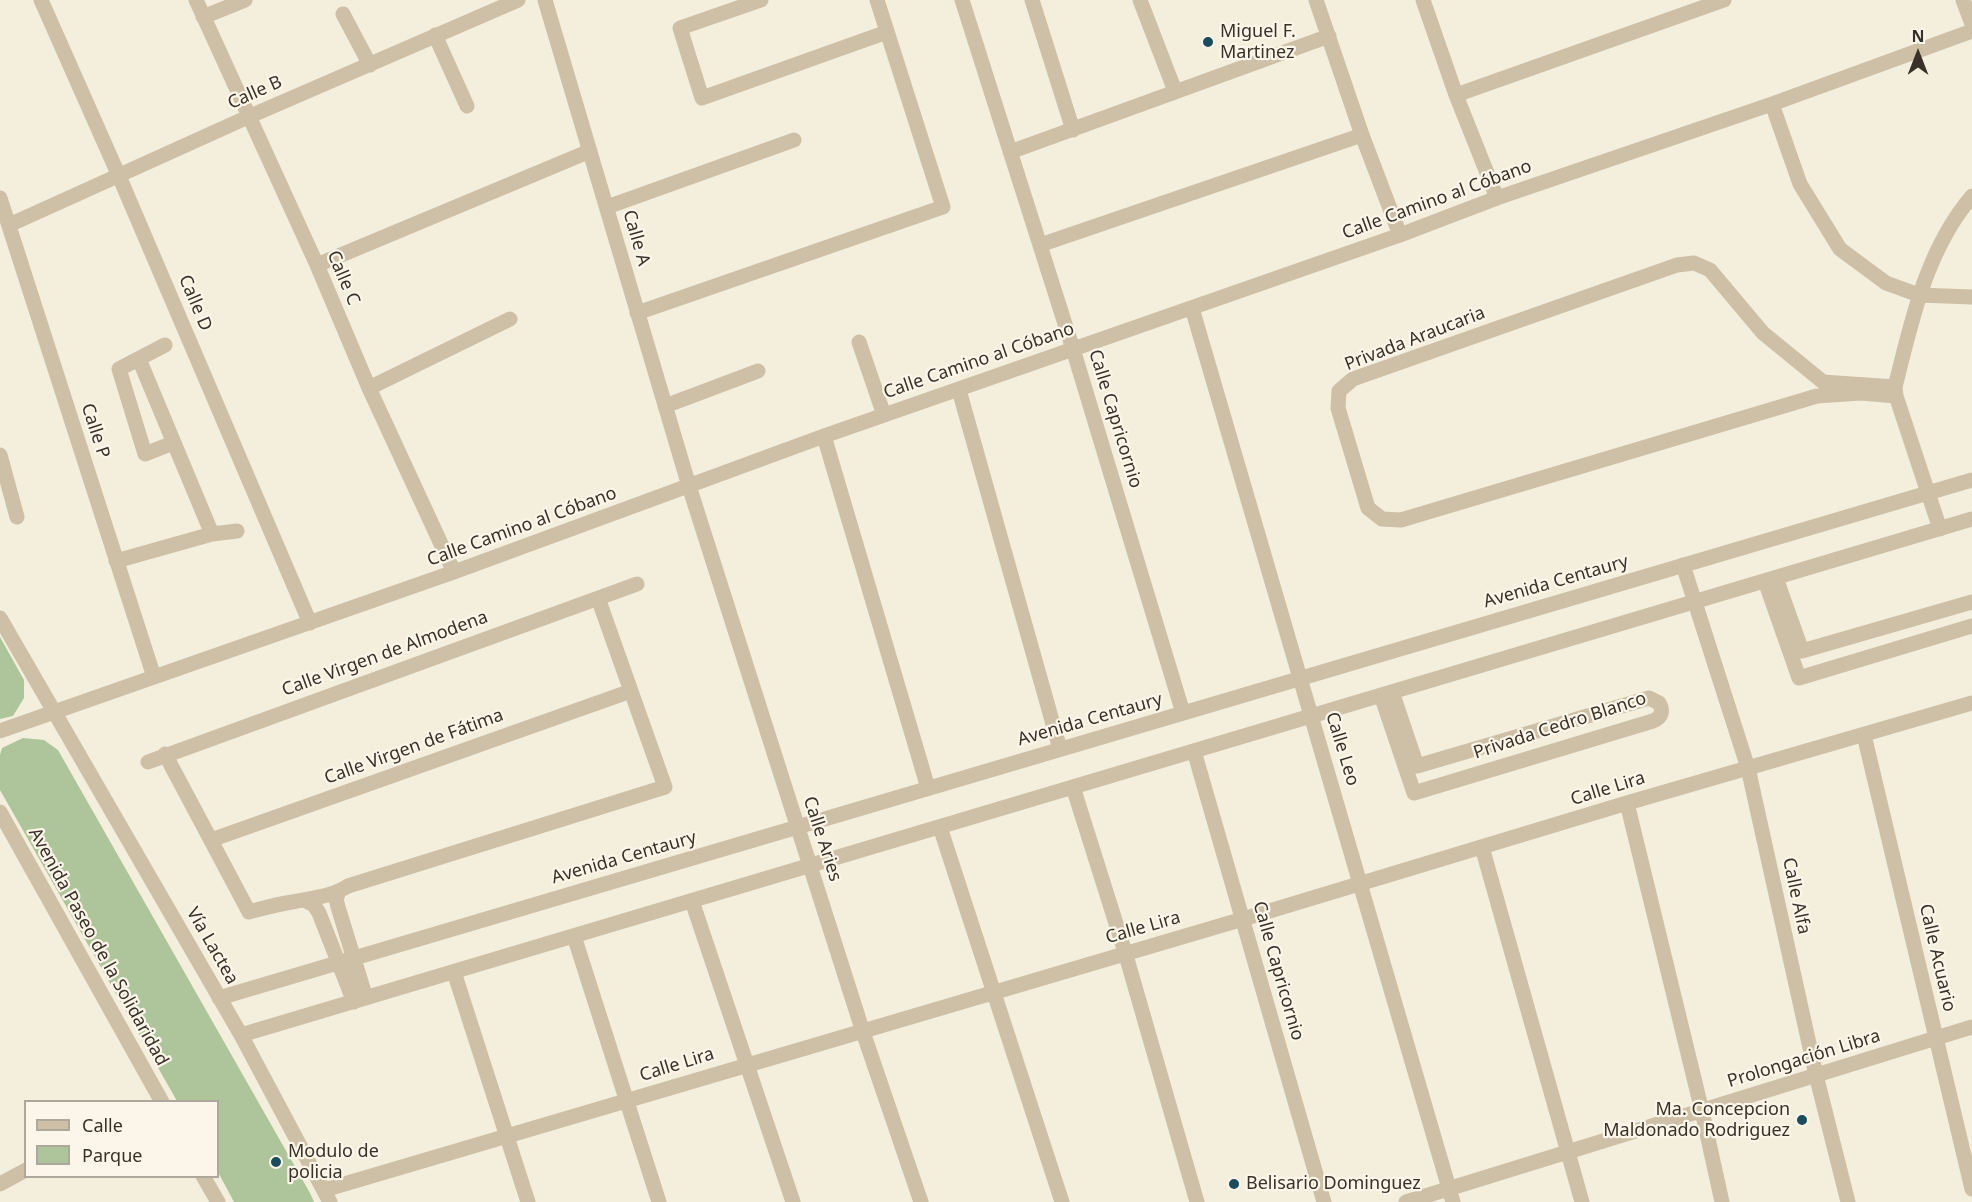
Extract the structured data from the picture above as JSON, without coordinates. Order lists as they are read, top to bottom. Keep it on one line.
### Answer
{"streets":{"street":["Calle B","Calle Camino al Cóbano","Calle A","Calle C","Calle D","Privada Araucaria","Calle Capricornio","Calle P","Avenida Centaury","Calle Virgen de Almodena","Privada Cedro Blanco","Calle Virgen de Fátima","Calle Leo","Calle Lira","Calle Aries","Calle Alfa","Vía Lactea","Avenida Paseo de la Solidaridad","Calle Acuario","Prolongación Libra"]},"crossings":[["Calle B","Calle C"],["Calle B","Calle D"],["Calle B","Calle P"],["Calle Camino al Cóbano","Calle A"],["Calle Camino al Cóbano","Calle C"],["Calle Camino al Cóbano","Calle D"],["Calle Camino al Cóbano","Calle Capricornio"],["Calle Camino al Cóbano","Calle P"],["Calle Camino al Cóbano","Calle Leo"],["Calle Camino al Cóbano","Calle Aries"],["Calle Camino al Cóbano","Vía Lactea"],["Calle A","Calle Aries"],["Calle Capricornio","Avenida Centaury"],["Calle Capricornio","Calle Lira"],["Avenida Centaury","Calle Leo"],["Avenida Centaury","Calle Aries"],["Avenida Centaury","Calle Alfa"],["Avenida Centaury","Vía Lactea"],["Calle Leo","Calle Lira"],["Calle Leo","Prolongación Libra"],["Calle Lira","Calle Aries"],["Calle Lira","Calle Alfa"],["Calle Lira","Vía Lactea"],["Calle Lira","Calle Acuario"],["Calle Alfa","Prolongación Libra"],["Calle Acuario","Prolongación Libra"]],"places":["Miguel F. Martinez","Ma. Concepcion Maldonado Rodriguez","Modulo de policia","Belisario Dominguez"],"legend":["Calle","Parque"],"north":"top"}
